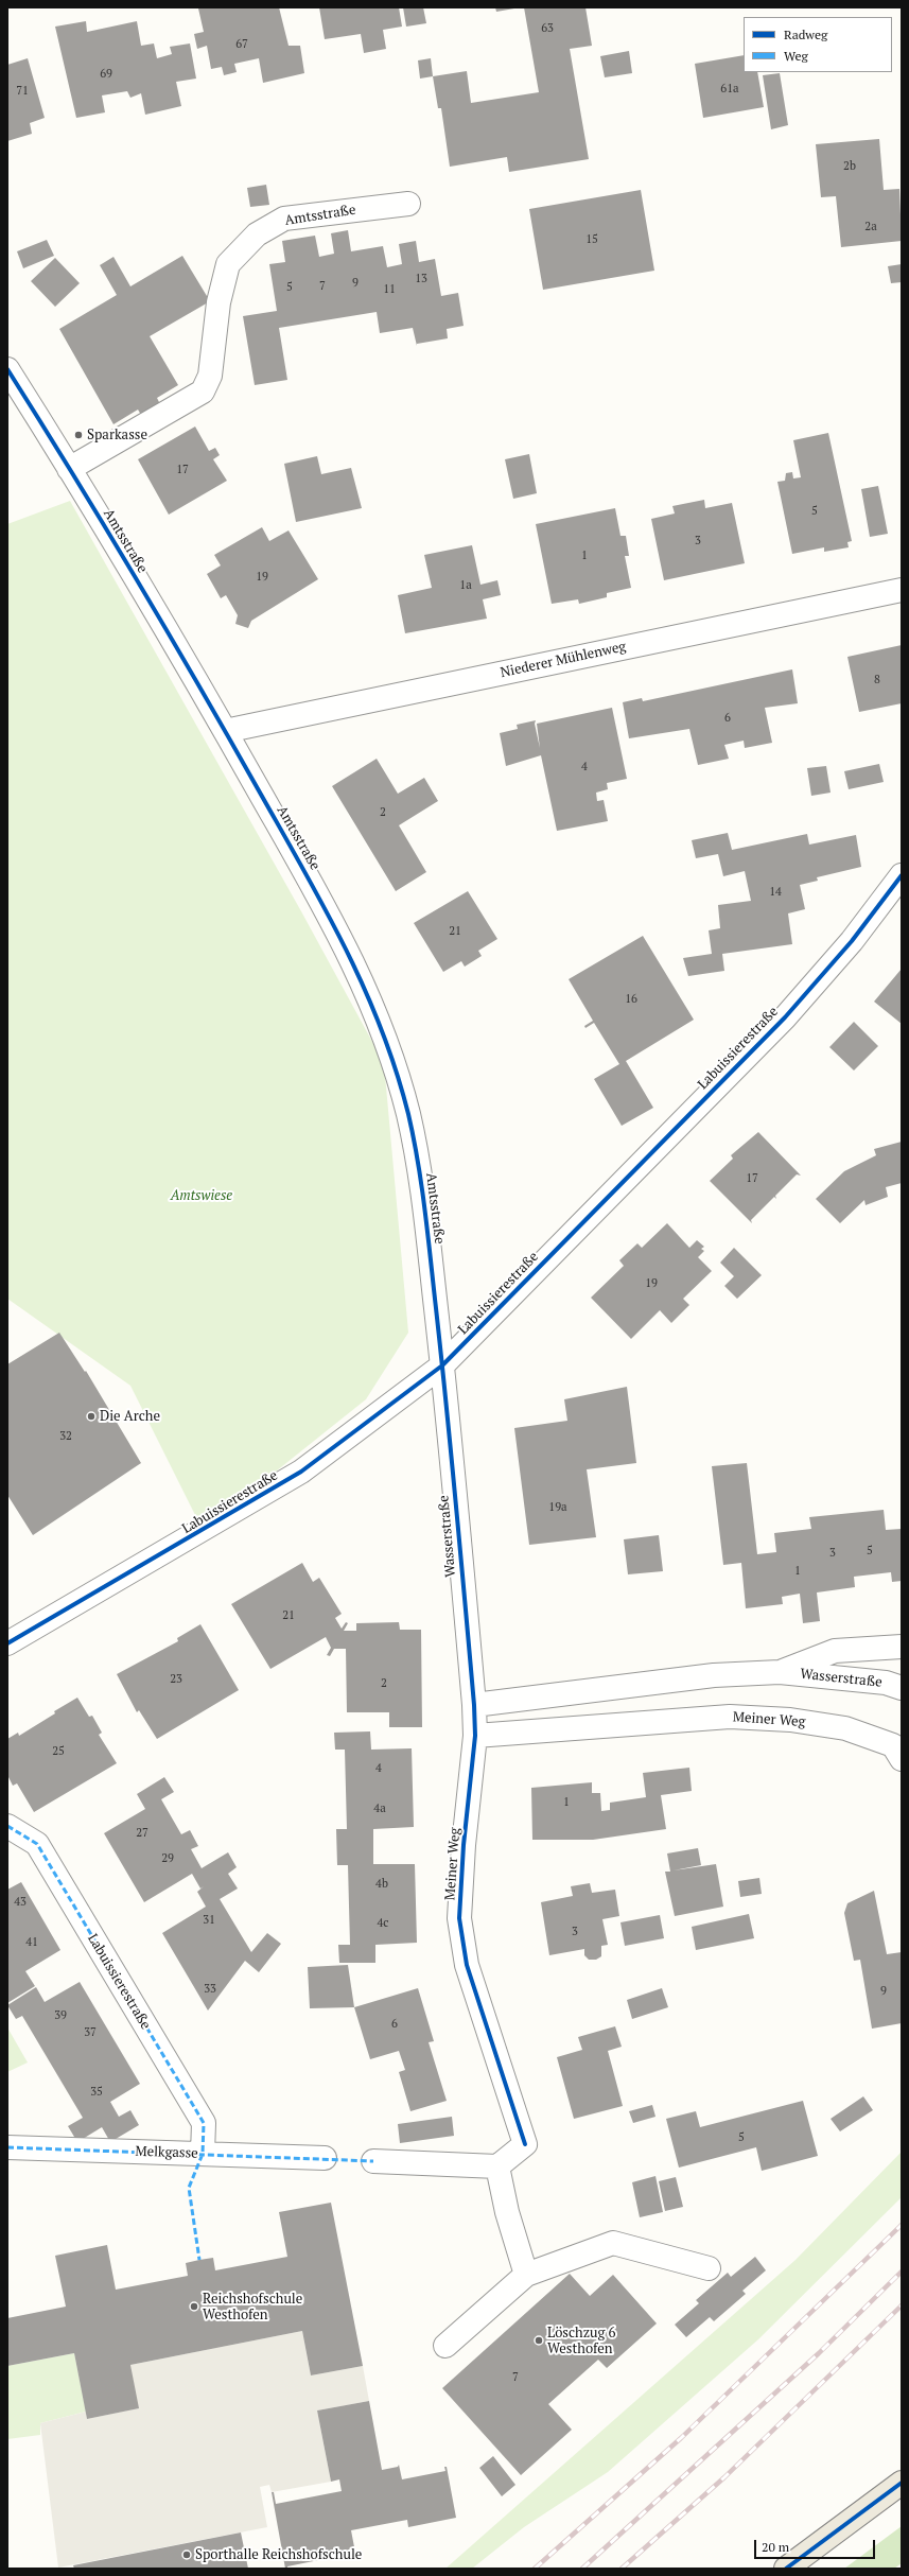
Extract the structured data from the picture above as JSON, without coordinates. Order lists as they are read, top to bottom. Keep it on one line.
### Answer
{"streets":{"street":["Amtsstraße","Niederer Mühlenweg","Labuissierestraße","Wasserstraße","Meiner Weg","Melkgasse"]},"crossings":[["Amtsstraße","Niederer Mühlenweg"],["Amtsstraße","Labuissierestraße"],["Amtsstraße","Wasserstraße"],["Labuissierestraße","Wasserstraße"],["Labuissierestraße","Melkgasse"],["Wasserstraße","Meiner Weg"]],"parks":["Amtswiese"],"places":["Sparkasse","Die Arche","Reichshofschule Westhofen","Löschzug 6 Westhofen","Sporthalle Reichshofschule"],"house_numbers":["63","67","69","61a","71","2b","2a","15","13","9","7","5","11","17","5","3","1","19","1a","8","6","4","2","14","21","16","17","19","32","19a","5","3","1","21","23","2","25","4","1","4a","27","29","4b","43","31","4c","3","41","33","9","39","6","37","35","5","7"],"legend":["Radweg","Weg"],"scale_bar":"20 m"}
